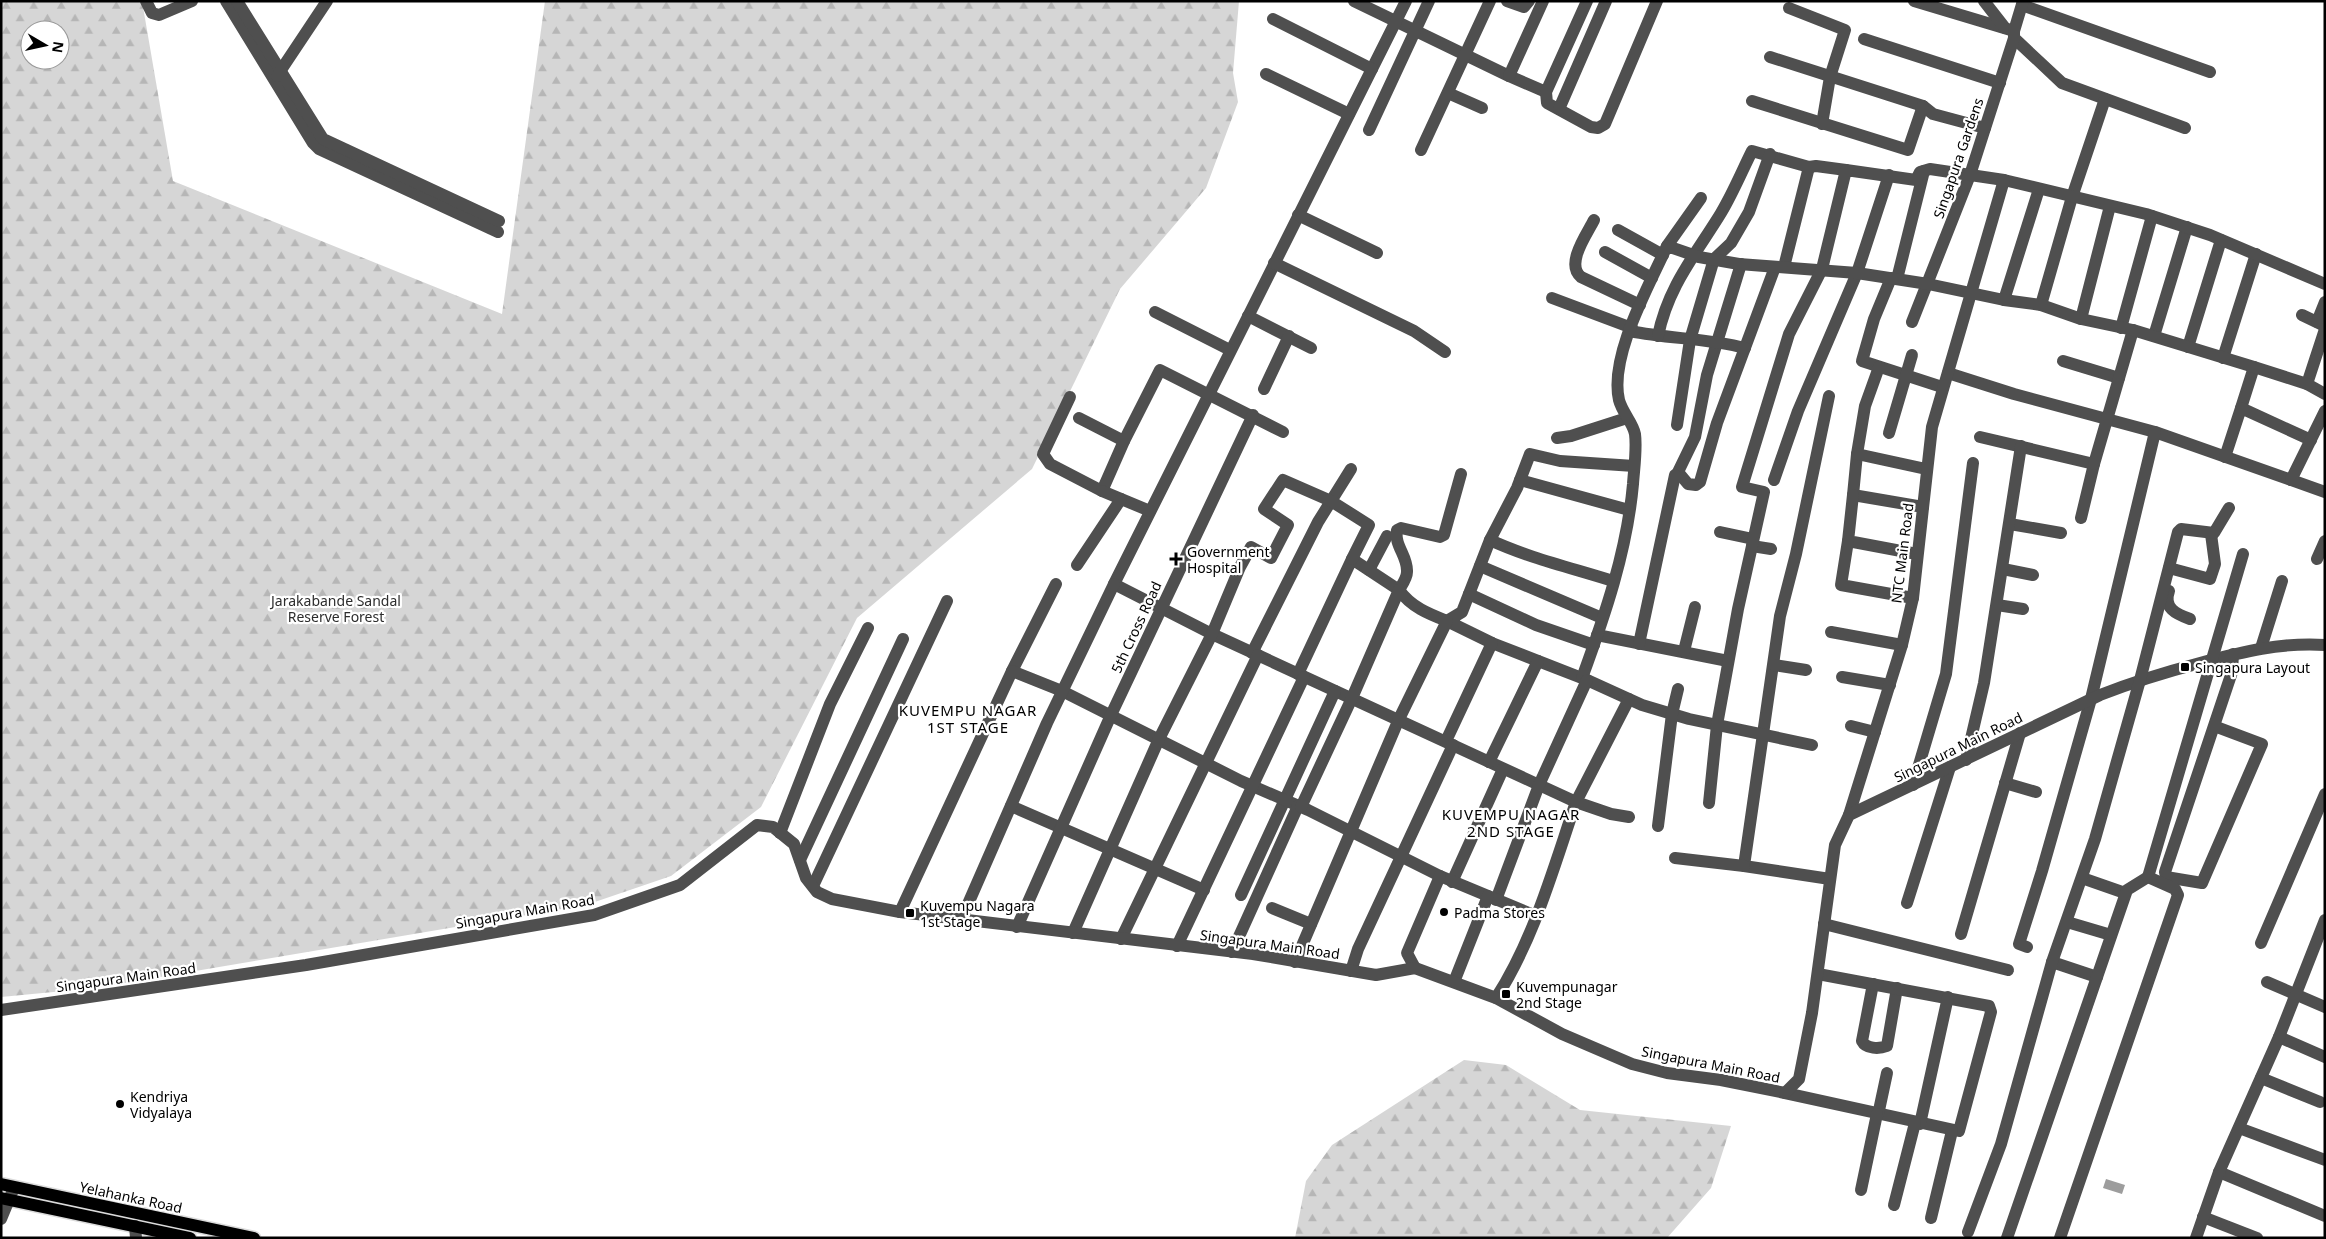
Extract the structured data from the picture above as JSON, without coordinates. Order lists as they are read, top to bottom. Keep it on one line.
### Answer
{"streets":{"main road":["Yelahanka Road"],"street":["Singapura Gardens","NTC Main Road","5th Cross Road","Singapura Main Road"]},"crossings":[["NTC Main Road","Singapura Main Road"],["5th Cross Road","Singapura Main Road"]],"districts":["KUVEMPU NAGAR 1ST STAGE","KUVEMPU NAGAR 2ND STAGE"],"parks":["Jarakabande Sandal Reserve Forest"],"places":{"health":["Government Hospital"],"transit":["Singapura Layout","Kuvempu Nagara 1st Stage","Kuvempunagar 2nd Stage"],"other":["Padma Stores","Kendriya Vidyalaya"]},"north":"right"}
